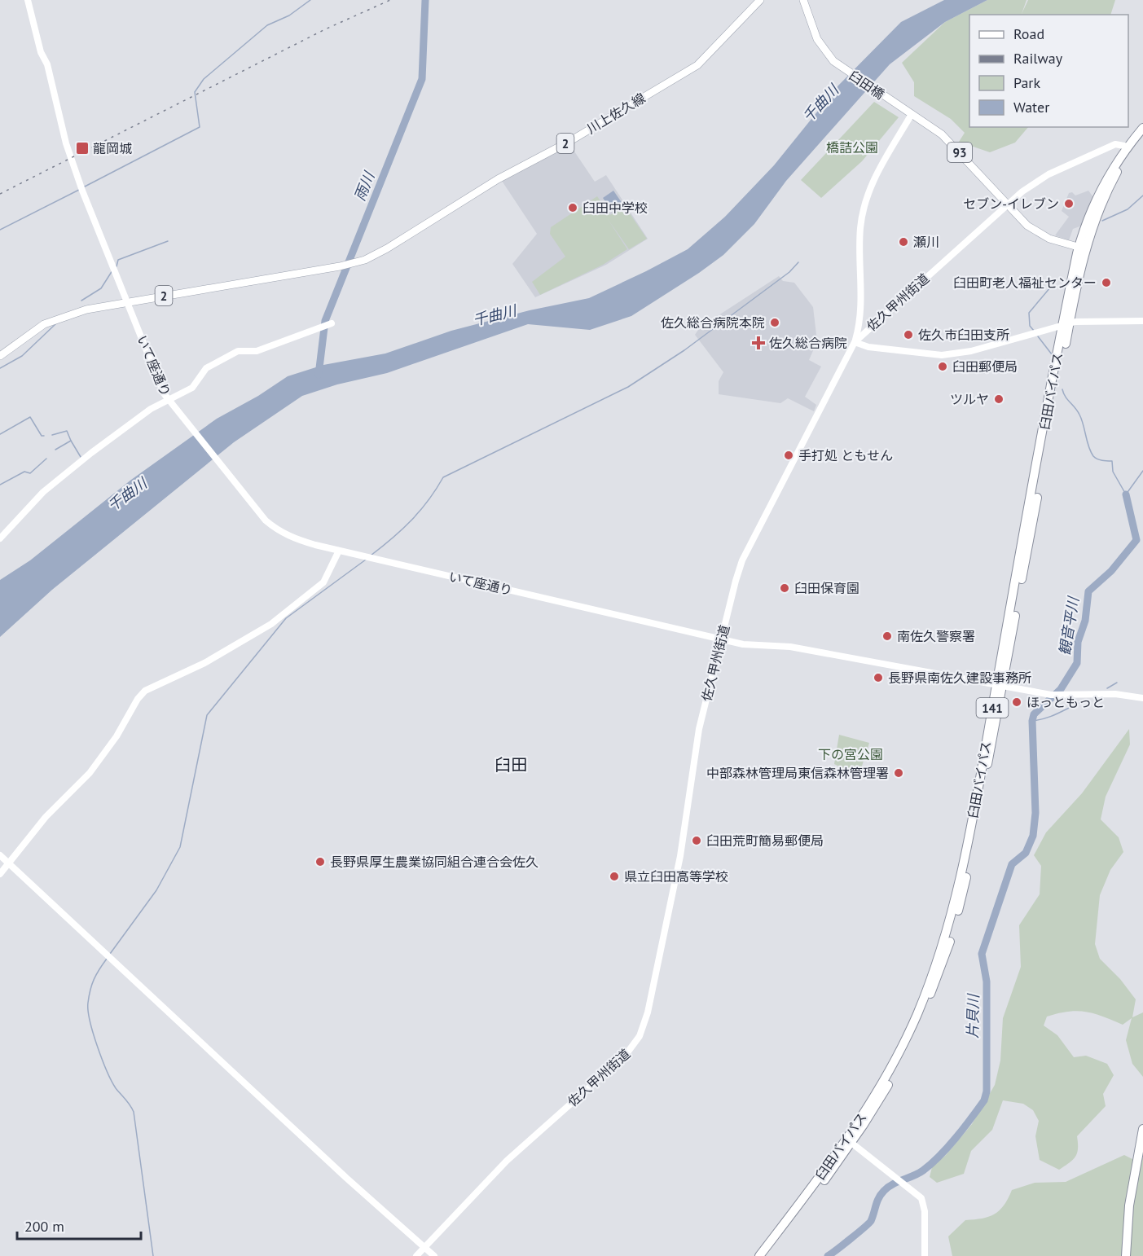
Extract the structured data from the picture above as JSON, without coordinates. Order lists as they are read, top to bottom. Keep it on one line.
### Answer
{"streets":{"highway":["臼田バイパス","141"],"main road":["臼田橋","川上佐久線","2","93"],"street":["佐久甲州街道","いて座通り"]},"crossings":[["臼田橋","93"],["川上佐久線","2"],["川上佐久線","いて座通り"],["2","いて座通り"],["93","佐久甲州街道"],["93","臼田バイパス"],["佐久甲州街道","いて座通り"],["佐久甲州街道","臼田バイパス"],["いて座通り","臼田バイパス"]],"districts":["臼田"],"water":["千曲川","雨川","観音平川","片貝川"],"parks":["橋詰公園","下の宮公園"],"places":{"transit":["龍岡城"],"other":["セブン-イレブン","臼田中学校","瀬川","臼田町老人福祉センター","佐久総合病院本院","佐久市臼田支所","臼田郵便局","ツルヤ","手打処 ともせん","臼田保育園","南佐久警察署","長野県南佐久建設事務所","ほっともっと","中部森林管理局東信森林管理署","臼田荒町簡易郵便局","長野県厚生農業協同組合連合会佐久","県立臼田高等学校"],"health":["佐久総合病院"]},"legend":["Road","Railway","Park","Water"],"scale_bar":"200 m"}
